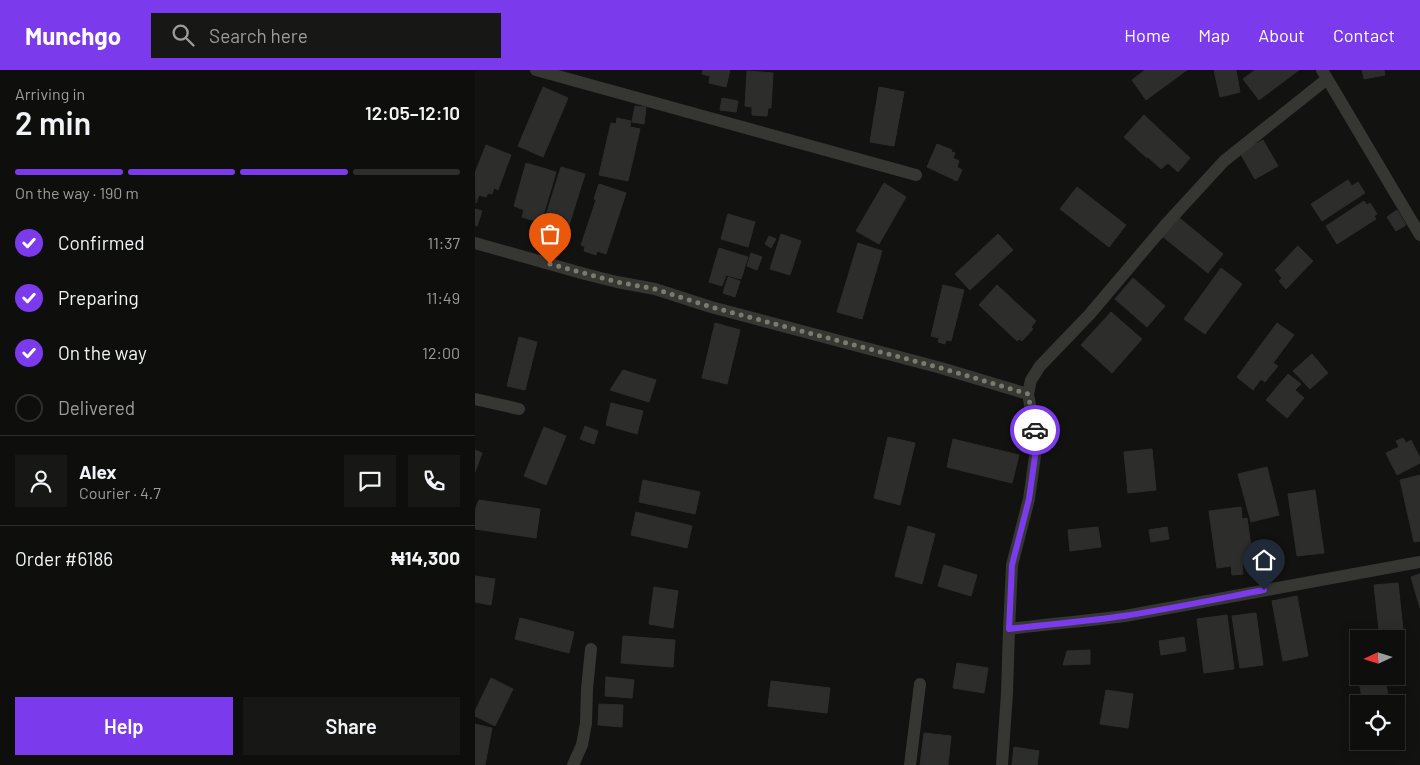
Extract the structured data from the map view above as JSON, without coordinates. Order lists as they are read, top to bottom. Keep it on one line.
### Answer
{"north":"left","page":{"header":"Munchgo","search":"Search here","nav":["Home","Map","About","Contact"],"heading":["2 min","Arriving in","12:05–12:10"],"panel":["Alex","Courier · 4.7","Order #6186","₦14,300"],"bar":"On the way · 190 m","list":[["Confirmed","11:37"],["Preparing","11:49"],["On the way","12:00"],"Delivered"],"buttons":["Help","Share"]}}
